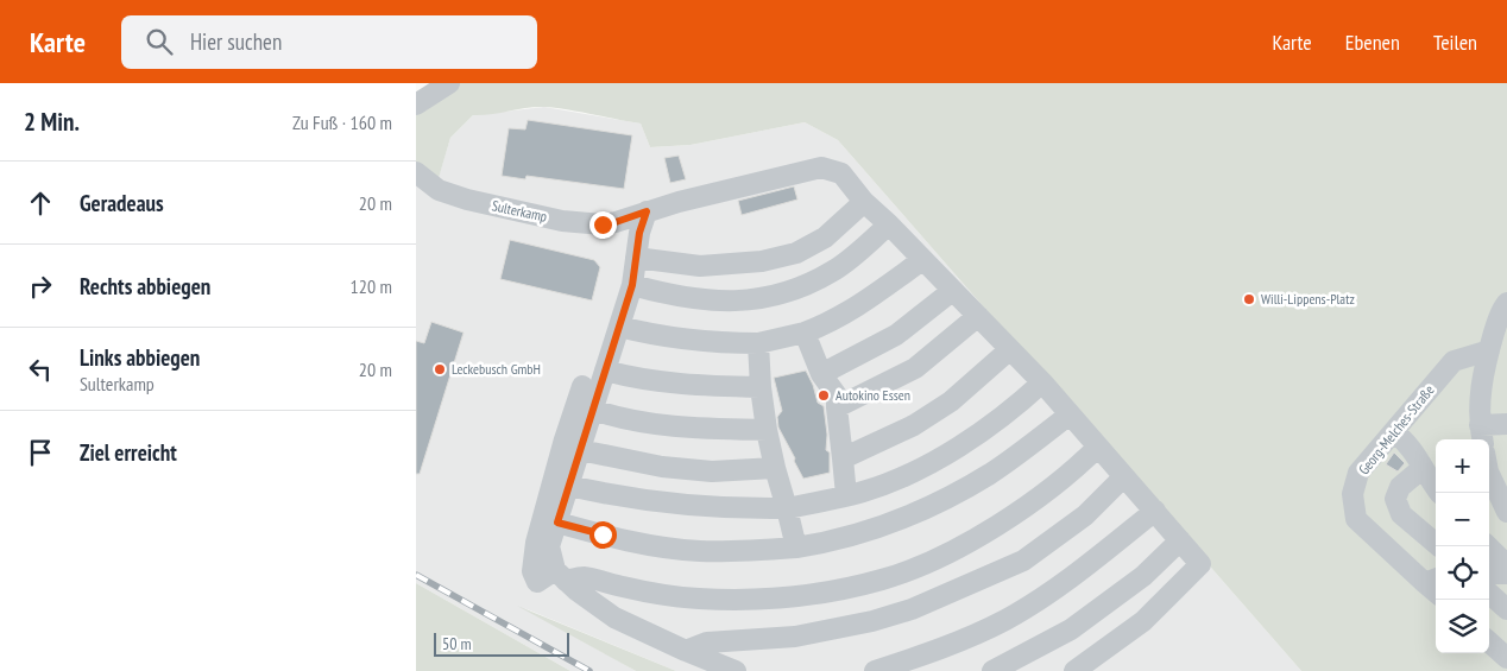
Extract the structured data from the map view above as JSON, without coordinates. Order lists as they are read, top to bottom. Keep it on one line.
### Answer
{"streets":{"street":["Sulterkamp","Georg-Melches-Straße"]},"places":["Willi-Lippens-Platz","Leckebusch GmbH","Autokino Essen"],"scale_bar":"50 m","page":{"header":"Karte","search":"Hier suchen","nav":["Karte","Ebenen","Teilen"],"heading":["2 Min.","Zu Fuß · 160 m"],"list":[["Geradeaus","20 m"],["Rechts abbiegen","120 m"],["Links abbiegen","Sulterkamp","20 m"],"Ziel erreicht"],"map_buttons":["+","−"],"scale":"50 m"}}
